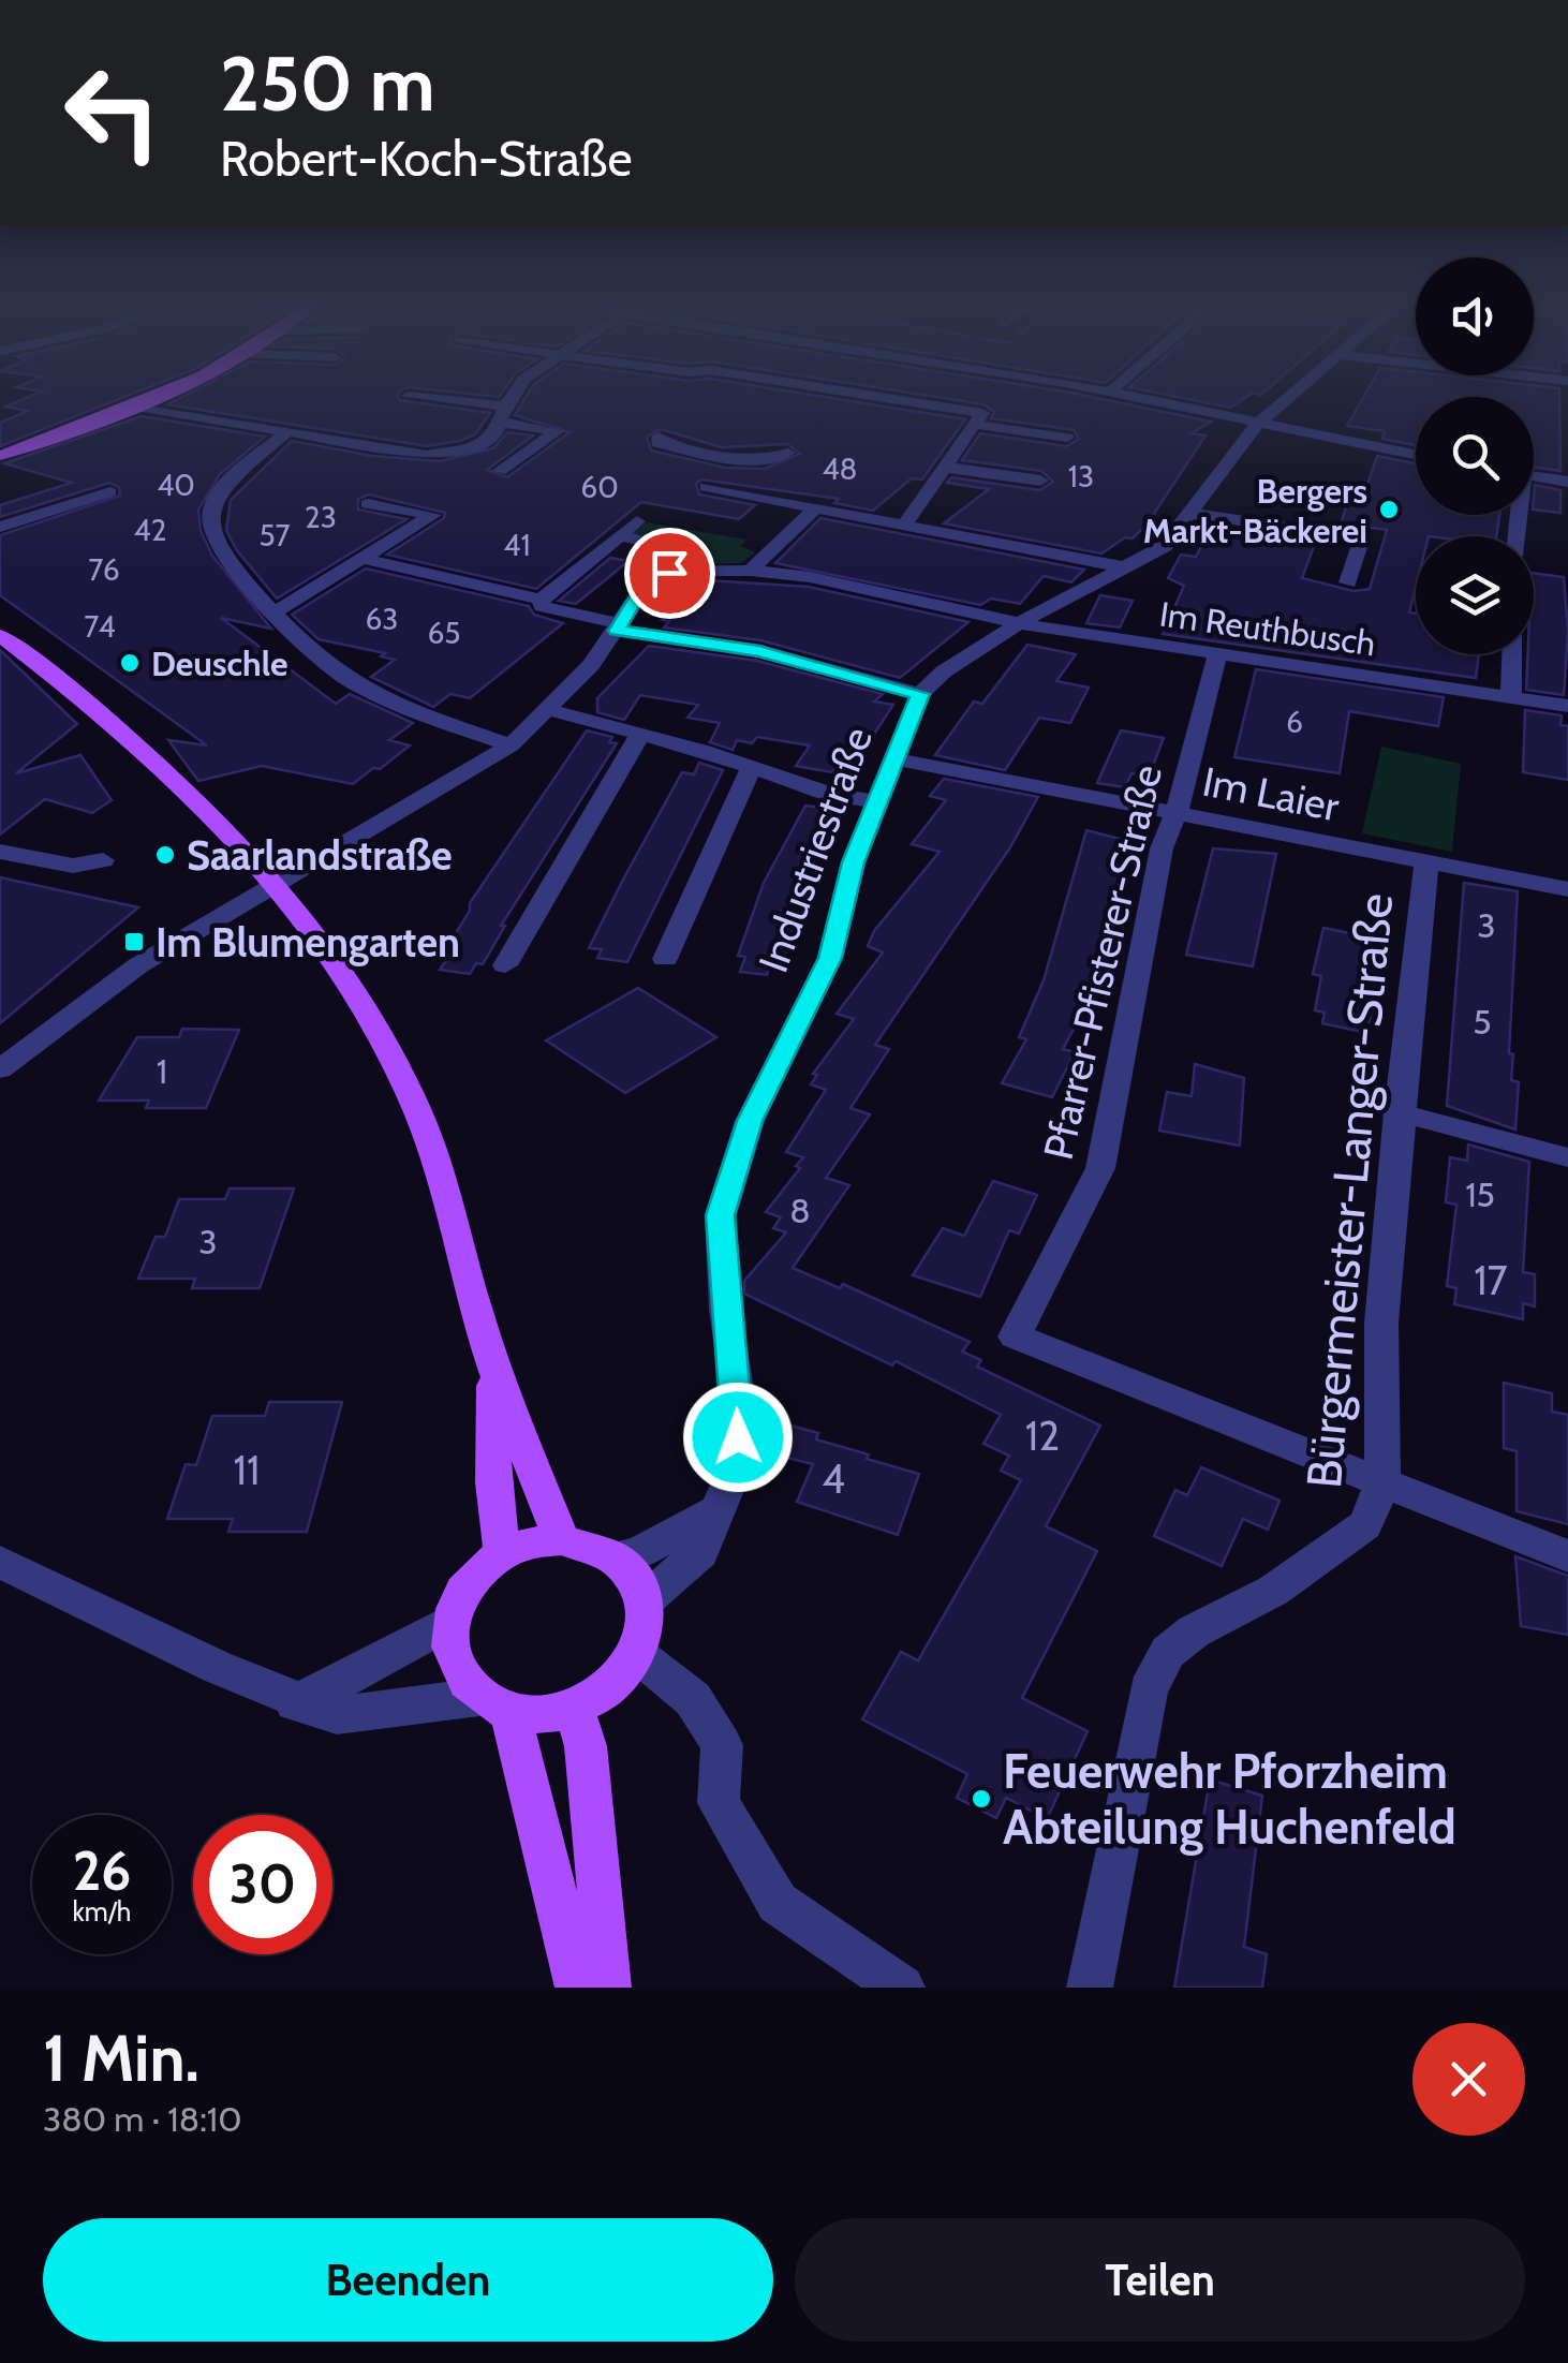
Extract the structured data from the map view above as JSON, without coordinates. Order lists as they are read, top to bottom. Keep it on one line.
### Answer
{"streets":{"street":["Im Reuthbusch","Im Laier","Industriestraße","Pfarrer-Pfisterer-Straße","Bürgermeister-Langer-Straße"]},"crossings":[["Im Reuthbusch","Industriestraße"],["Im Reuthbusch","Pfarrer-Pfisterer-Straße"],["Im Laier","Industriestraße"],["Im Laier","Pfarrer-Pfisterer-Straße"],["Im Laier","Bürgermeister-Langer-Straße"],["Pfarrer-Pfisterer-Straße","Bürgermeister-Langer-Straße"]],"places":{"other":["Bergers Markt-Bäckerei","Deuschle","Saarlandstraße","Feuerwehr Pforzheim Abteilung Huchenfeld"],"transit":["Im Blumengarten"]},"house_numbers":["48","13","40","60","23","42","57","41","76","63","74","65","6","3","5","1","15","8","3","17","12","11","4"],"page":{"turn":["250 m","Robert-Koch-Straße"],"speed":"26 km/h","limit":"30","heading":["1 Min.","380 m · 18:10"],"buttons":["Beenden","Teilen"]}}
